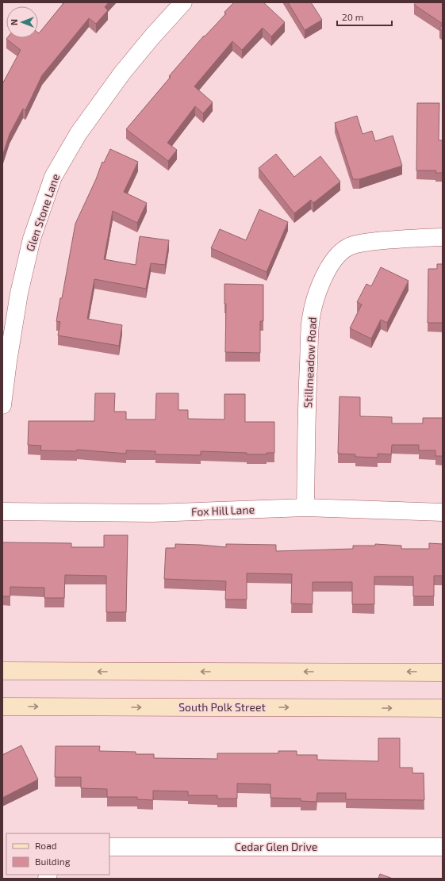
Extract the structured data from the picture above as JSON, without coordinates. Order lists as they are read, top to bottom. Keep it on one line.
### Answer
{"streets":{"main road":["South Polk Street"],"street":["Glen Stone Lane","Stillmeadow Road","Fox Hill Lane","Cedar Glen Drive"]},"crossings":[["Stillmeadow Road","Fox Hill Lane"]],"legend":["Road","Building"],"scale_bar":"20 m","north":"left"}
